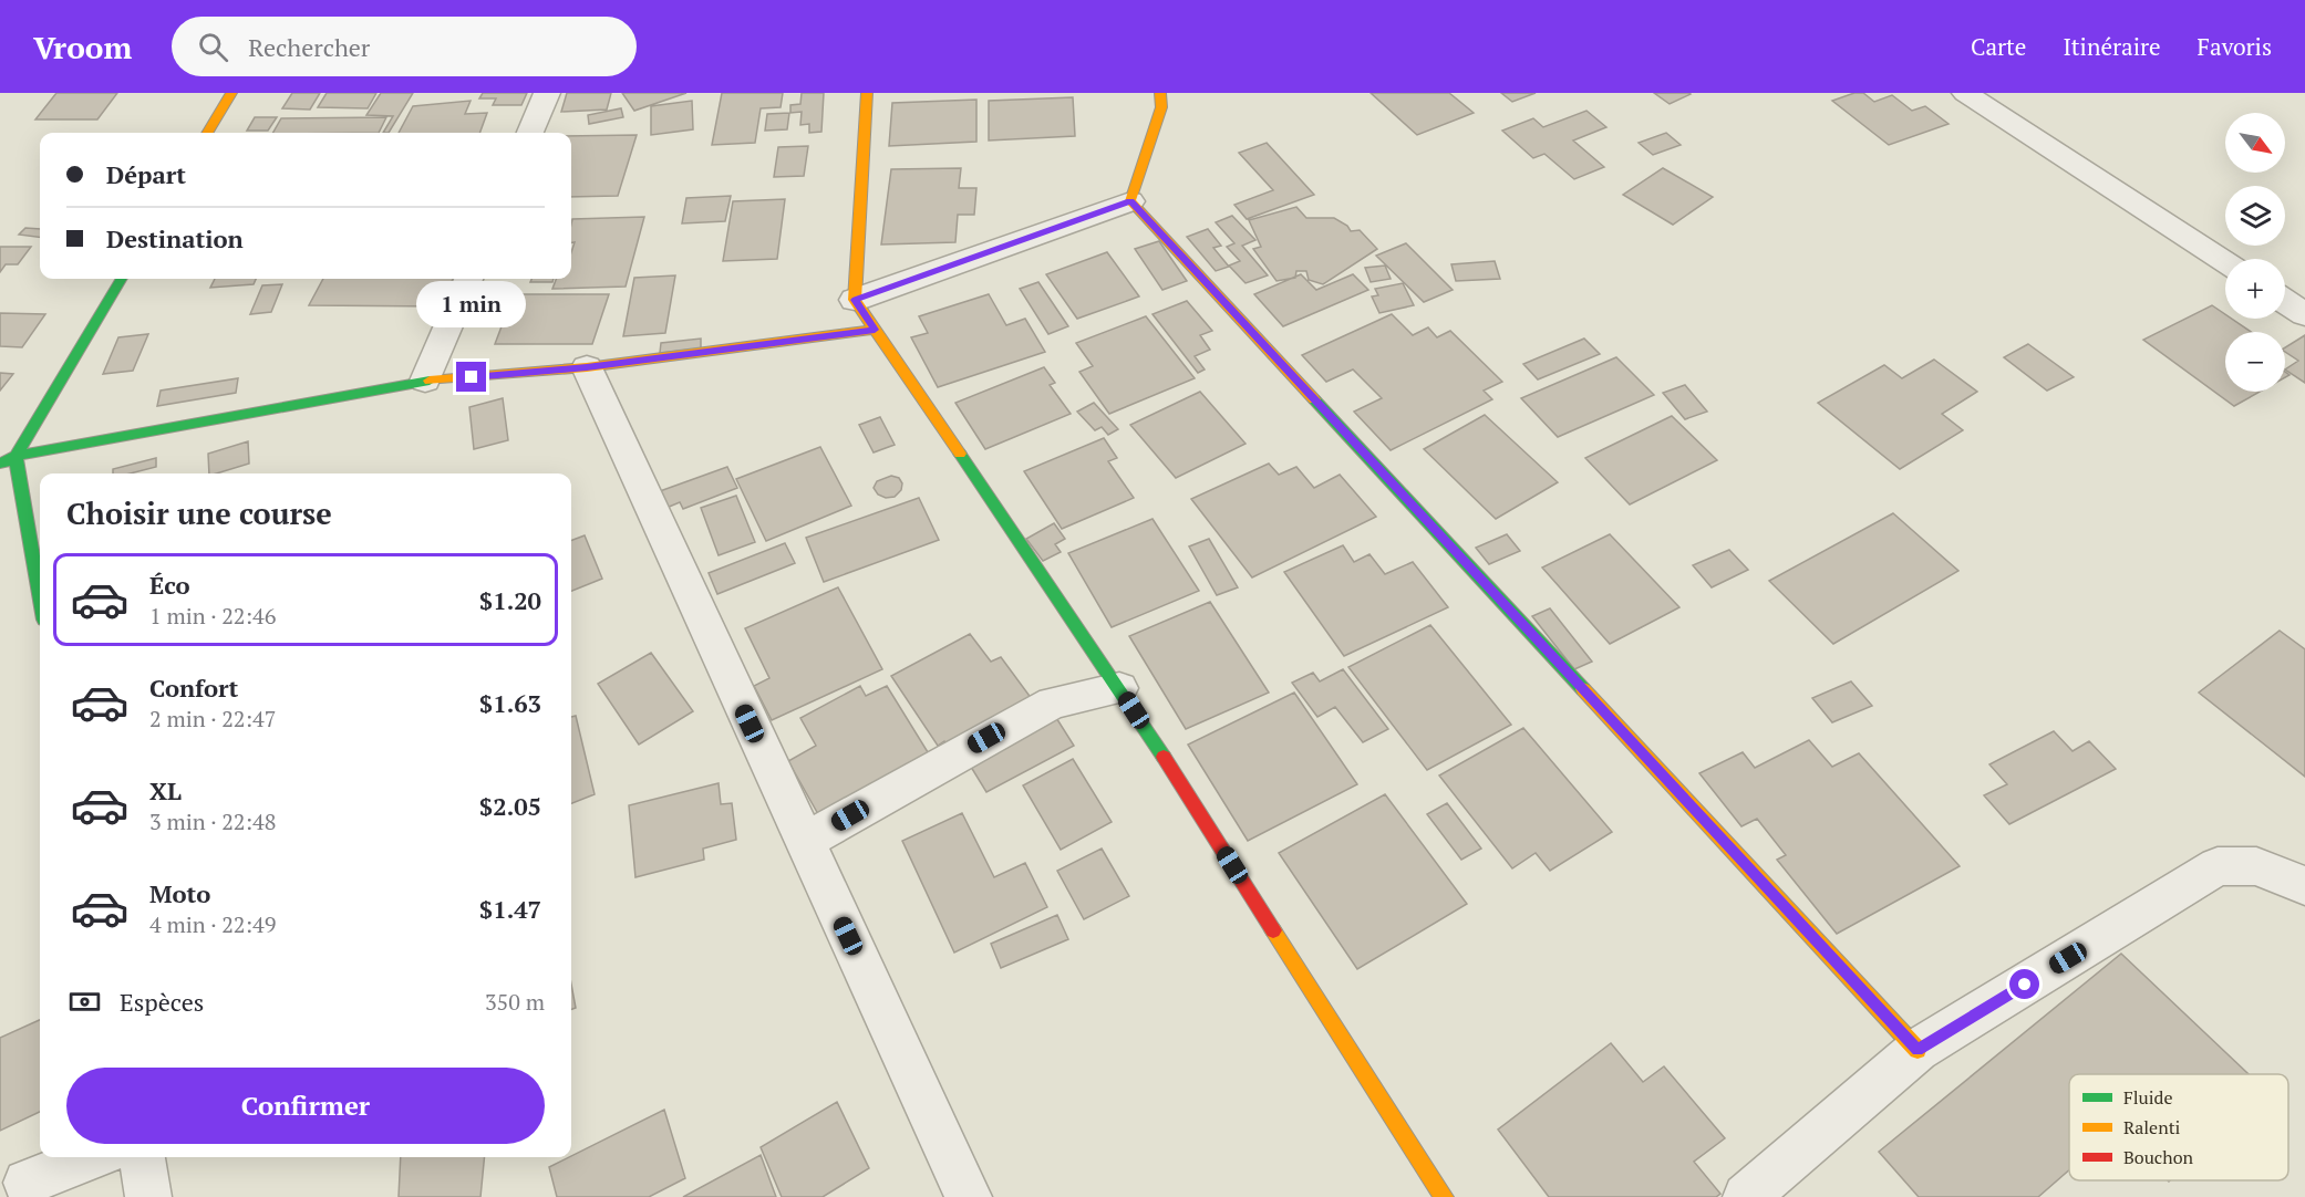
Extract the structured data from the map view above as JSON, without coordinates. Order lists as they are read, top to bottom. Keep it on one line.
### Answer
{"legend":["Fluide","Ralenti","Bouchon"],"north":"bottom right","page":{"header":"Vroom","search":"Rechercher","nav":["Carte","Itinéraire","Favoris"],"map_buttons":["+","−"],"banner":["Départ","Destination"],"bubble":"1 min","heading":"Choisir une course","list":[{"name":"Éco","note":"1 min · 22:46","value":"$1.20"},{"name":"Confort","note":"2 min · 22:47","value":"$1.63"},{"name":"XL","note":"3 min · 22:48","value":"$2.05"},{"name":"Moto","note":"4 min · 22:49","value":"$1.47"}],"pay":["Espèces","350 m"],"buttons":"Confirmer"}}
